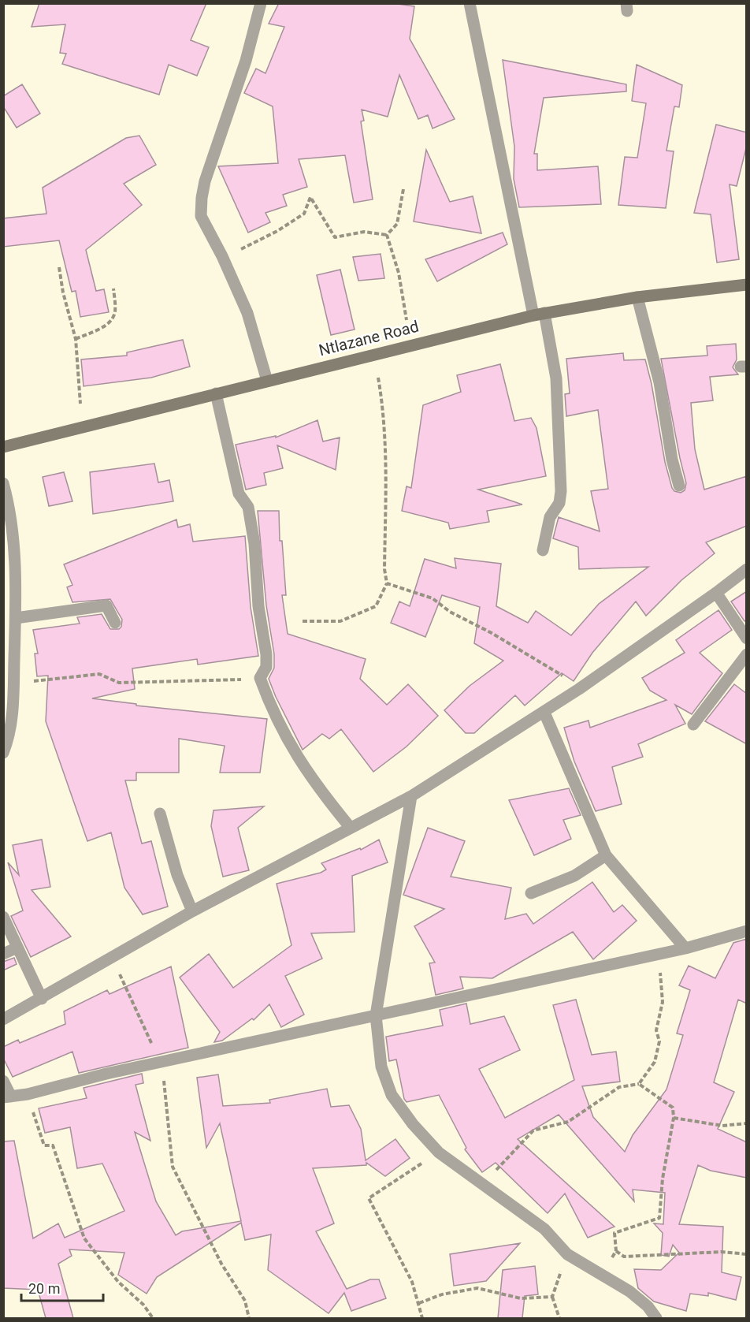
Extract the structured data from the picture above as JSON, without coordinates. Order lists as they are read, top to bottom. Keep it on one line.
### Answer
{"streets":{"street":["Ntlazane Road"]},"scale_bar":"20 m"}
